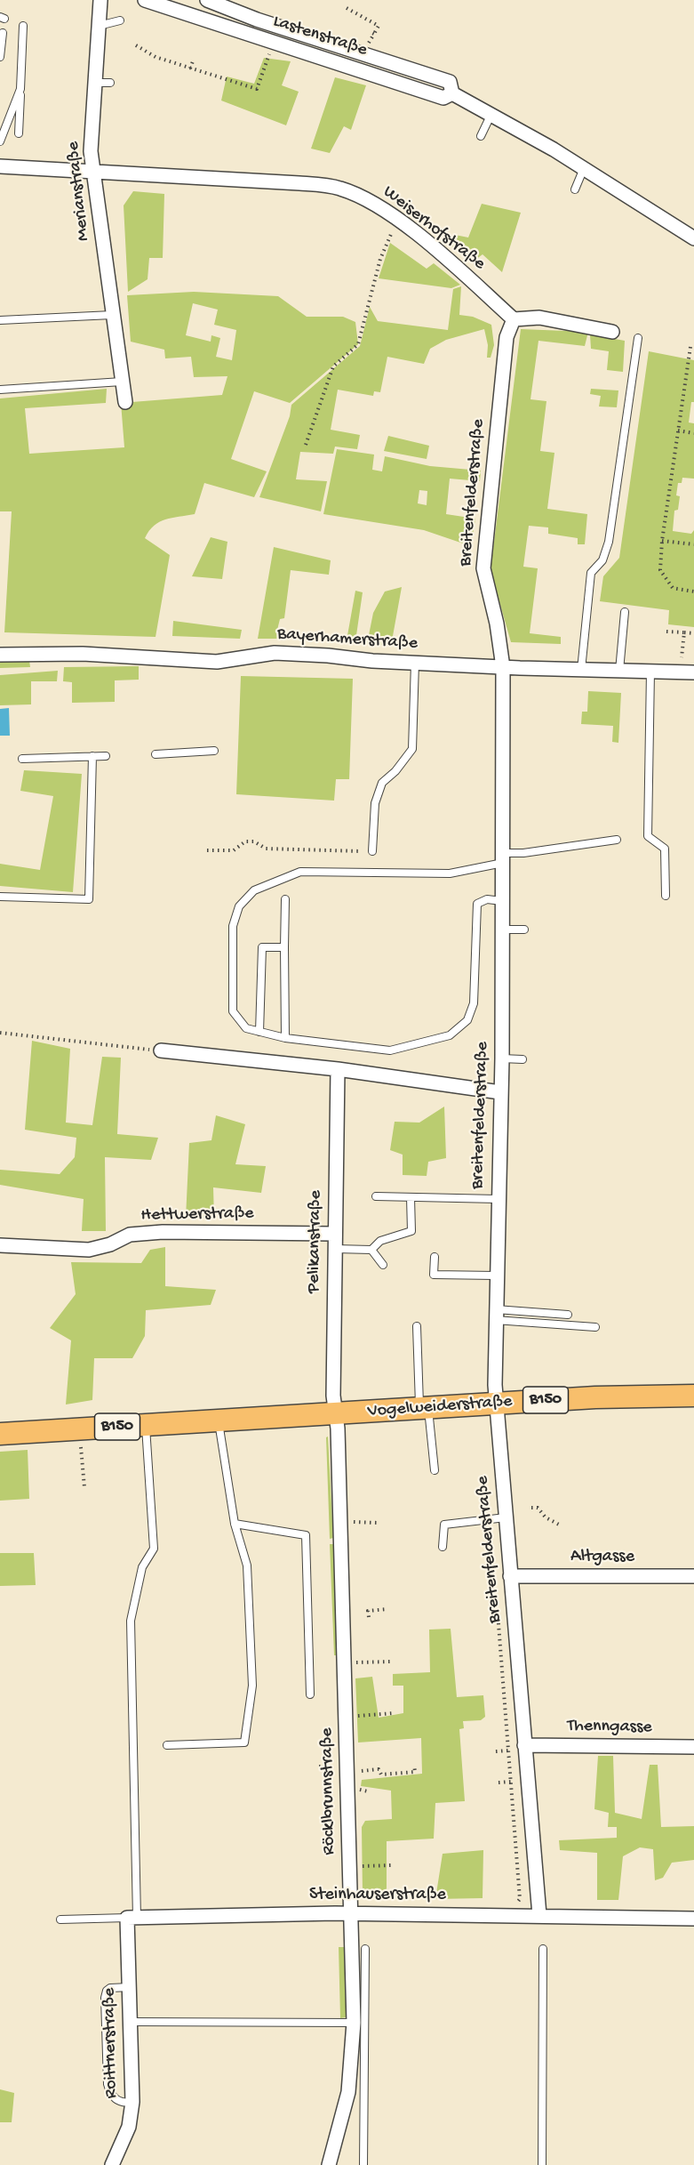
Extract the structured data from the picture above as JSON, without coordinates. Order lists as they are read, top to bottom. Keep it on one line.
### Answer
{"streets":{"main road":["B150","Vogelweiderstraße"],"street":["Lastenstraße","Merianstraße","Weiserhofstraße","Breitenfelderstraße","Bayerhamerstraße","Hettwerstraße","Pelikanstraße","Altgasse","Thenngasse","Röcklbrunnstraße","Steinhauserstraße","Roittnerstraße"]},"crossings":[["Merianstraße","Weiserhofstraße"],["Weiserhofstraße","Breitenfelderstraße"],["Breitenfelderstraße","Bayerhamerstraße"],["Breitenfelderstraße","Vogelweiderstraße"],["Breitenfelderstraße","Altgasse"],["Breitenfelderstraße","Thenngasse"],["Breitenfelderstraße","Steinhauserstraße"],["Hettwerstraße","Pelikanstraße"],["Pelikanstraße","Vogelweiderstraße"],["Pelikanstraße","Röcklbrunnstraße"],["Vogelweiderstraße","Röcklbrunnstraße"],["Röcklbrunnstraße","Steinhauserstraße"],["Steinhauserstraße","Roittnerstraße"]]}
